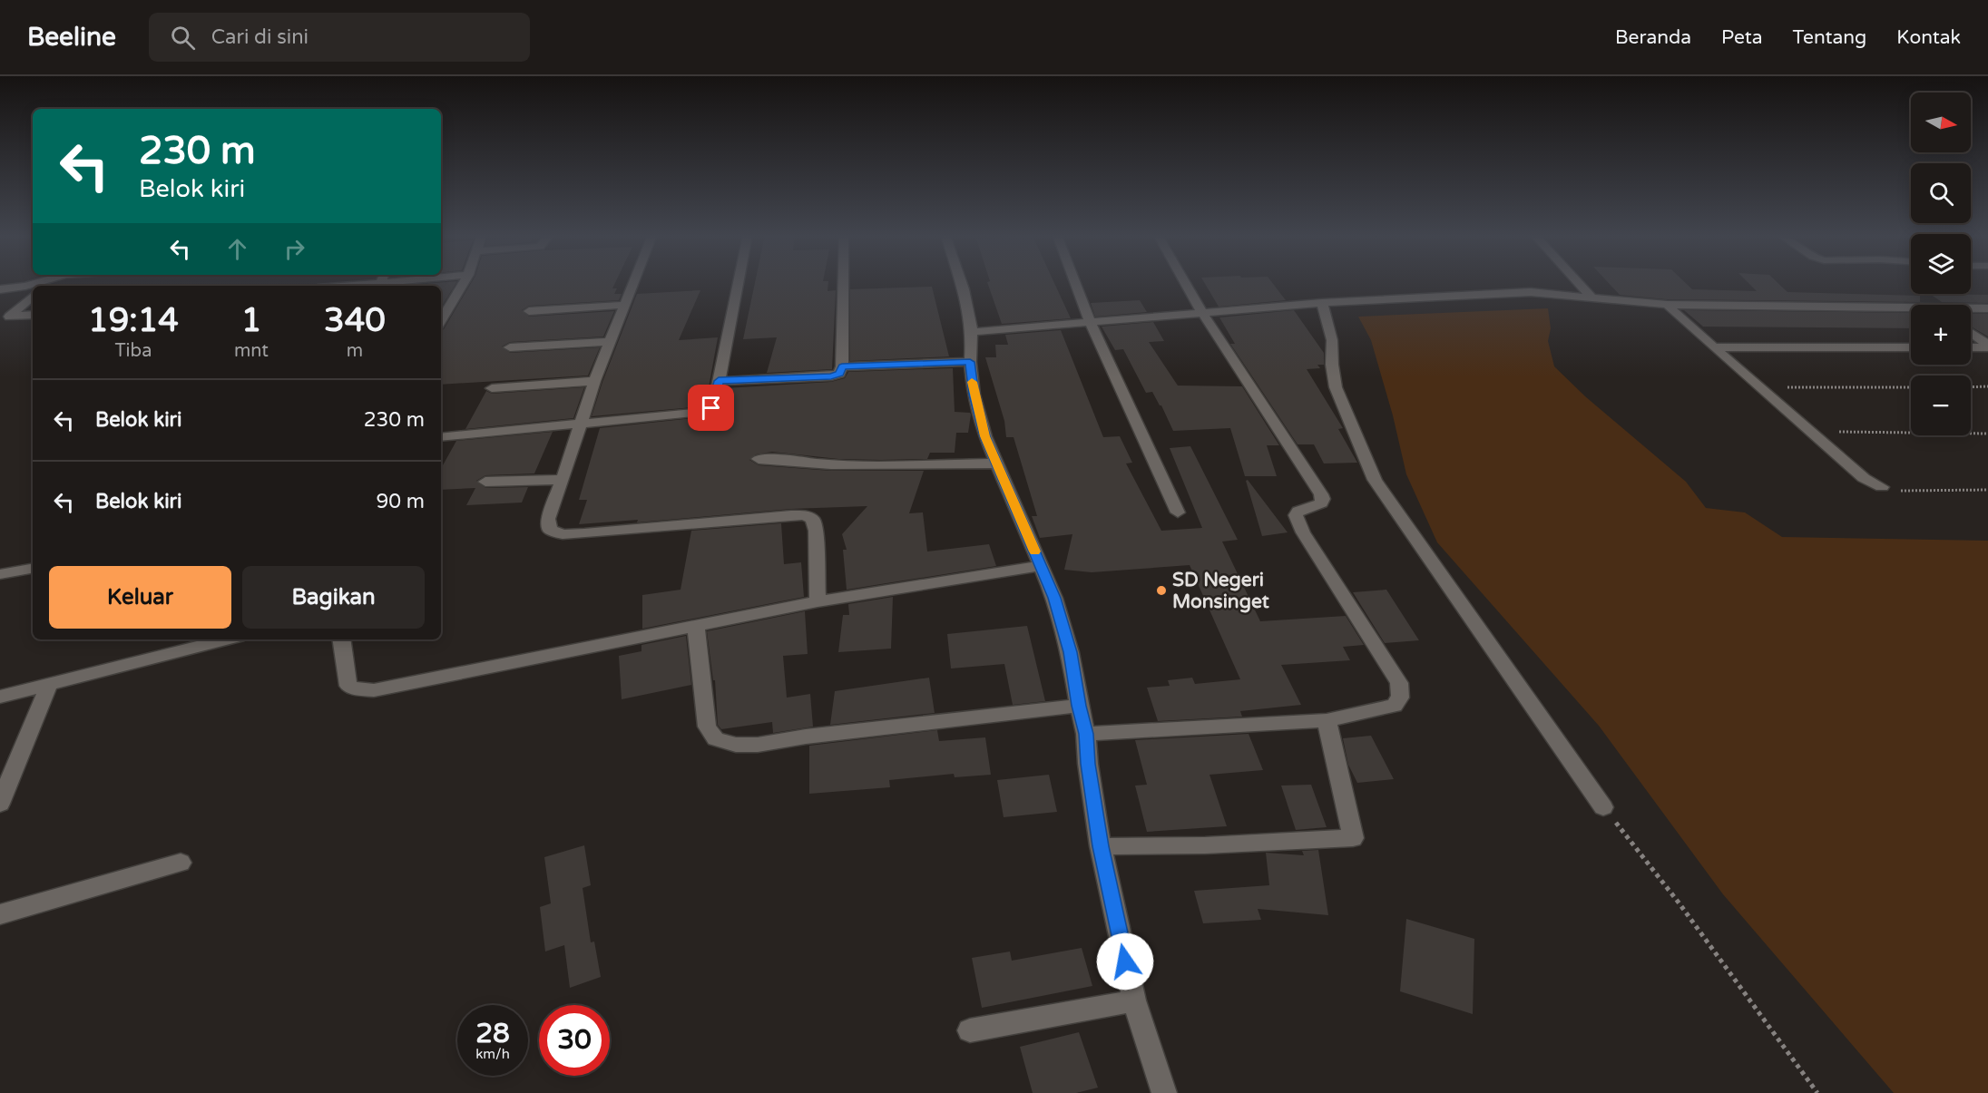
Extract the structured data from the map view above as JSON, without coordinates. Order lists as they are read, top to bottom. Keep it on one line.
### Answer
{"places":["SD Negeri Monsinget"],"north":"right","page":{"header":"Beeline","search":"Cari di sini","nav":["Beranda","Peta","Tentang","Kontak"],"map_buttons":["+","−"],"turn":["230 m","Belok kiri"],"eta":["19:14","Tiba","1","mnt","340","m"],"list":[{"name":"Belok kiri","value":"230 m"},{"name":"Belok kiri","value":"90 m"}],"buttons":["Keluar","Bagikan"],"speed":"28 km/h","limit":"30"}}
